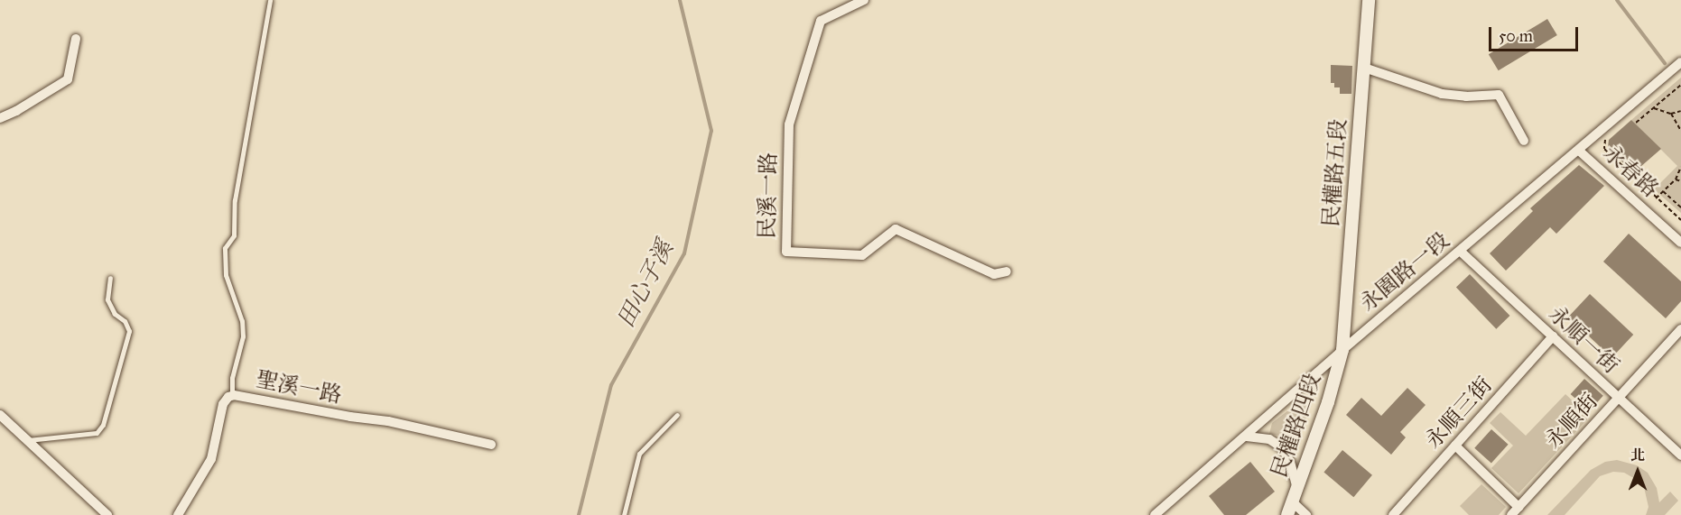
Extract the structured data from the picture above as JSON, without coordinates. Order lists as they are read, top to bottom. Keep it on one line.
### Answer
{"streets":{"street":["永春路","民權路五段","民溪一路","永園路一段","永順一街","聖溪一路","永順三街","永順街","民權路四段"]},"crossings":[["永春路","永園路一段"],["民權路五段","永園路一段"],["民權路五段","民權路四段"],["永園路一段","永順一街"],["永園路一段","民權路四段"],["永順一街","永順三街"],["永順一街","永順街"]],"water":["田心子溪"],"scale_bar":"50 m","north":"top"}
